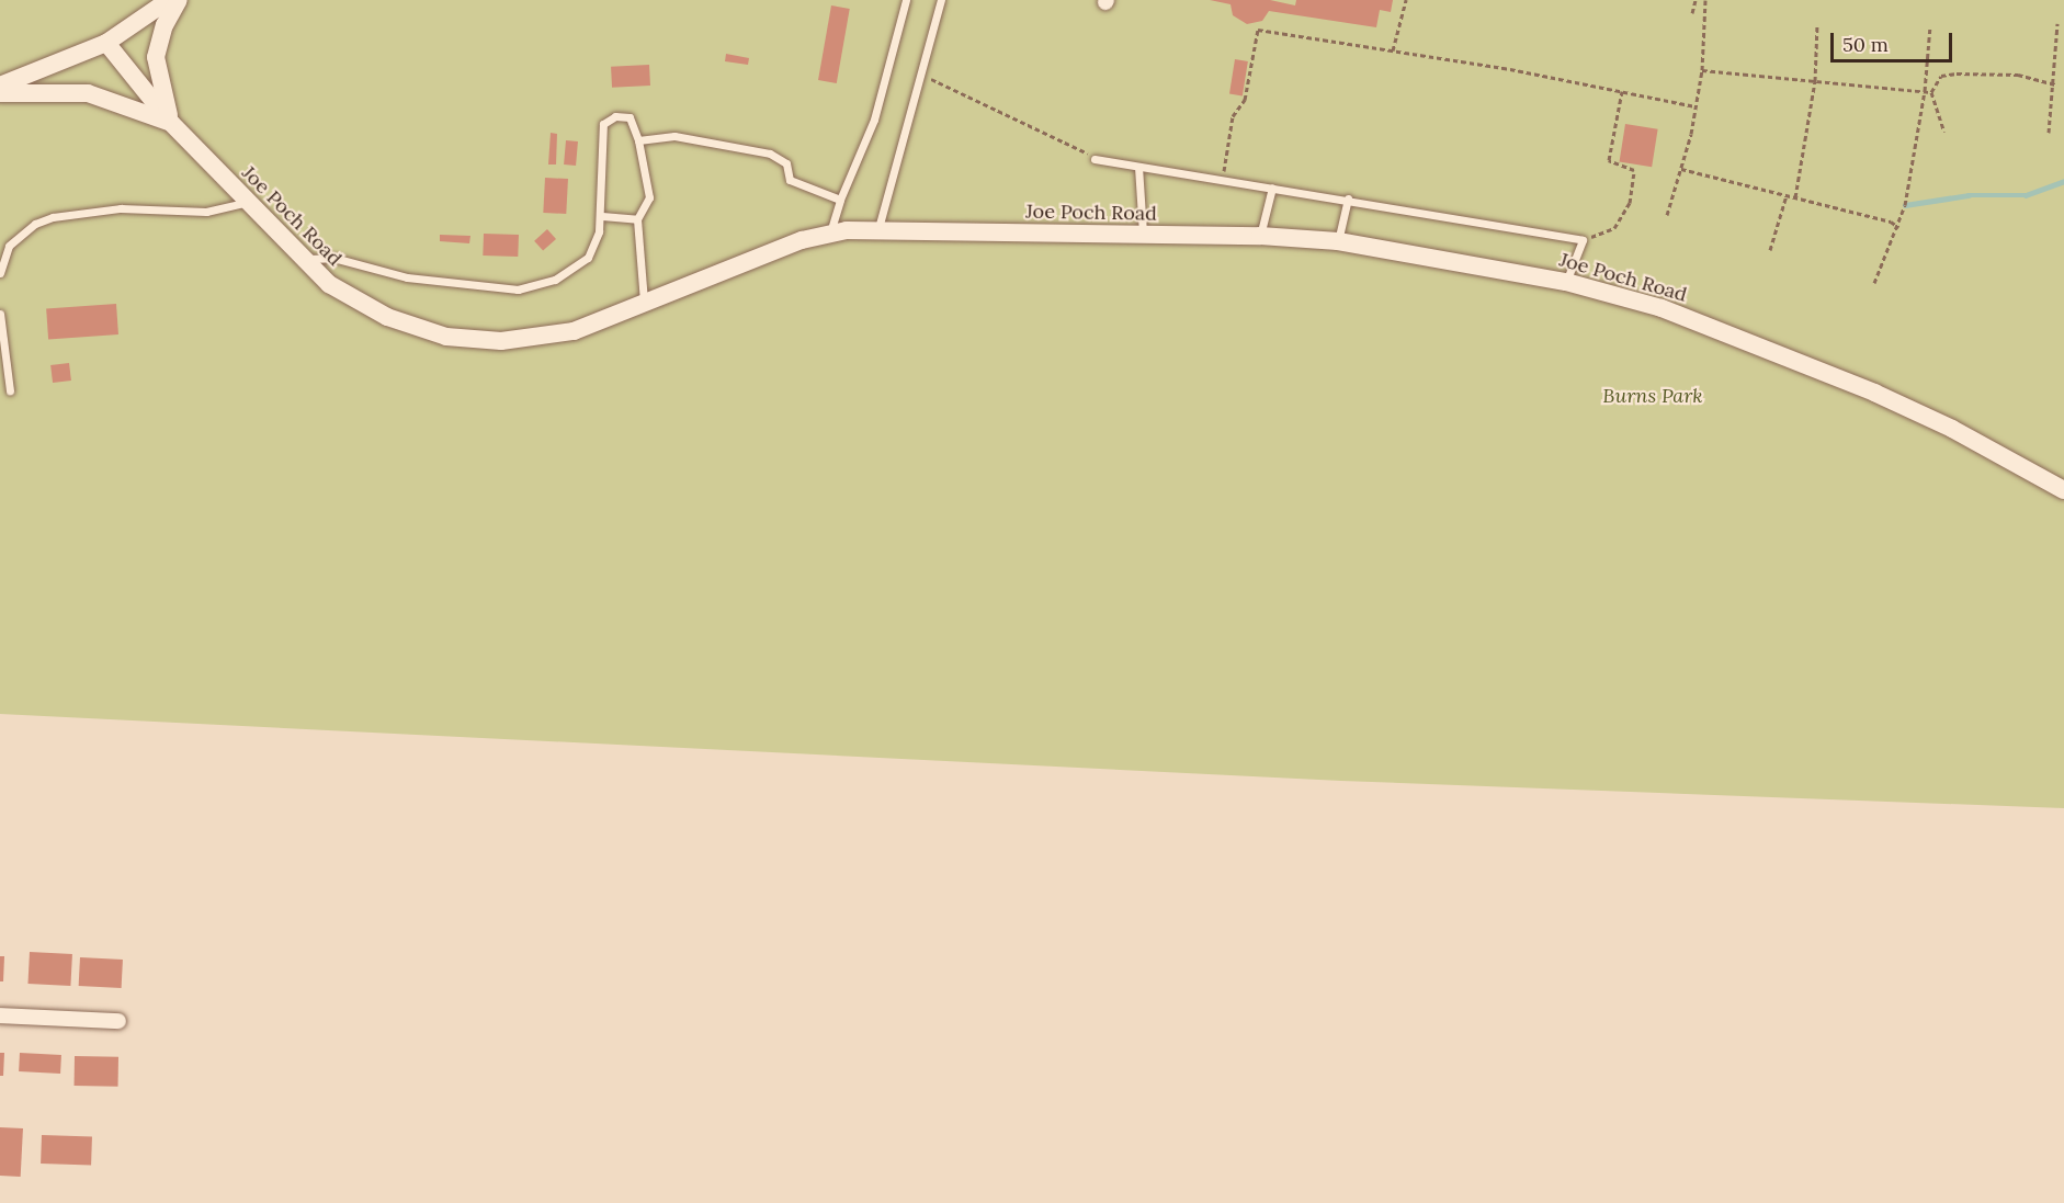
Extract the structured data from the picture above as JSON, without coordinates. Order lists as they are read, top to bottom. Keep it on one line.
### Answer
{"streets":{"street":["Joe Poch Road"]},"parks":["Burns Park"],"scale_bar":"50 m"}
